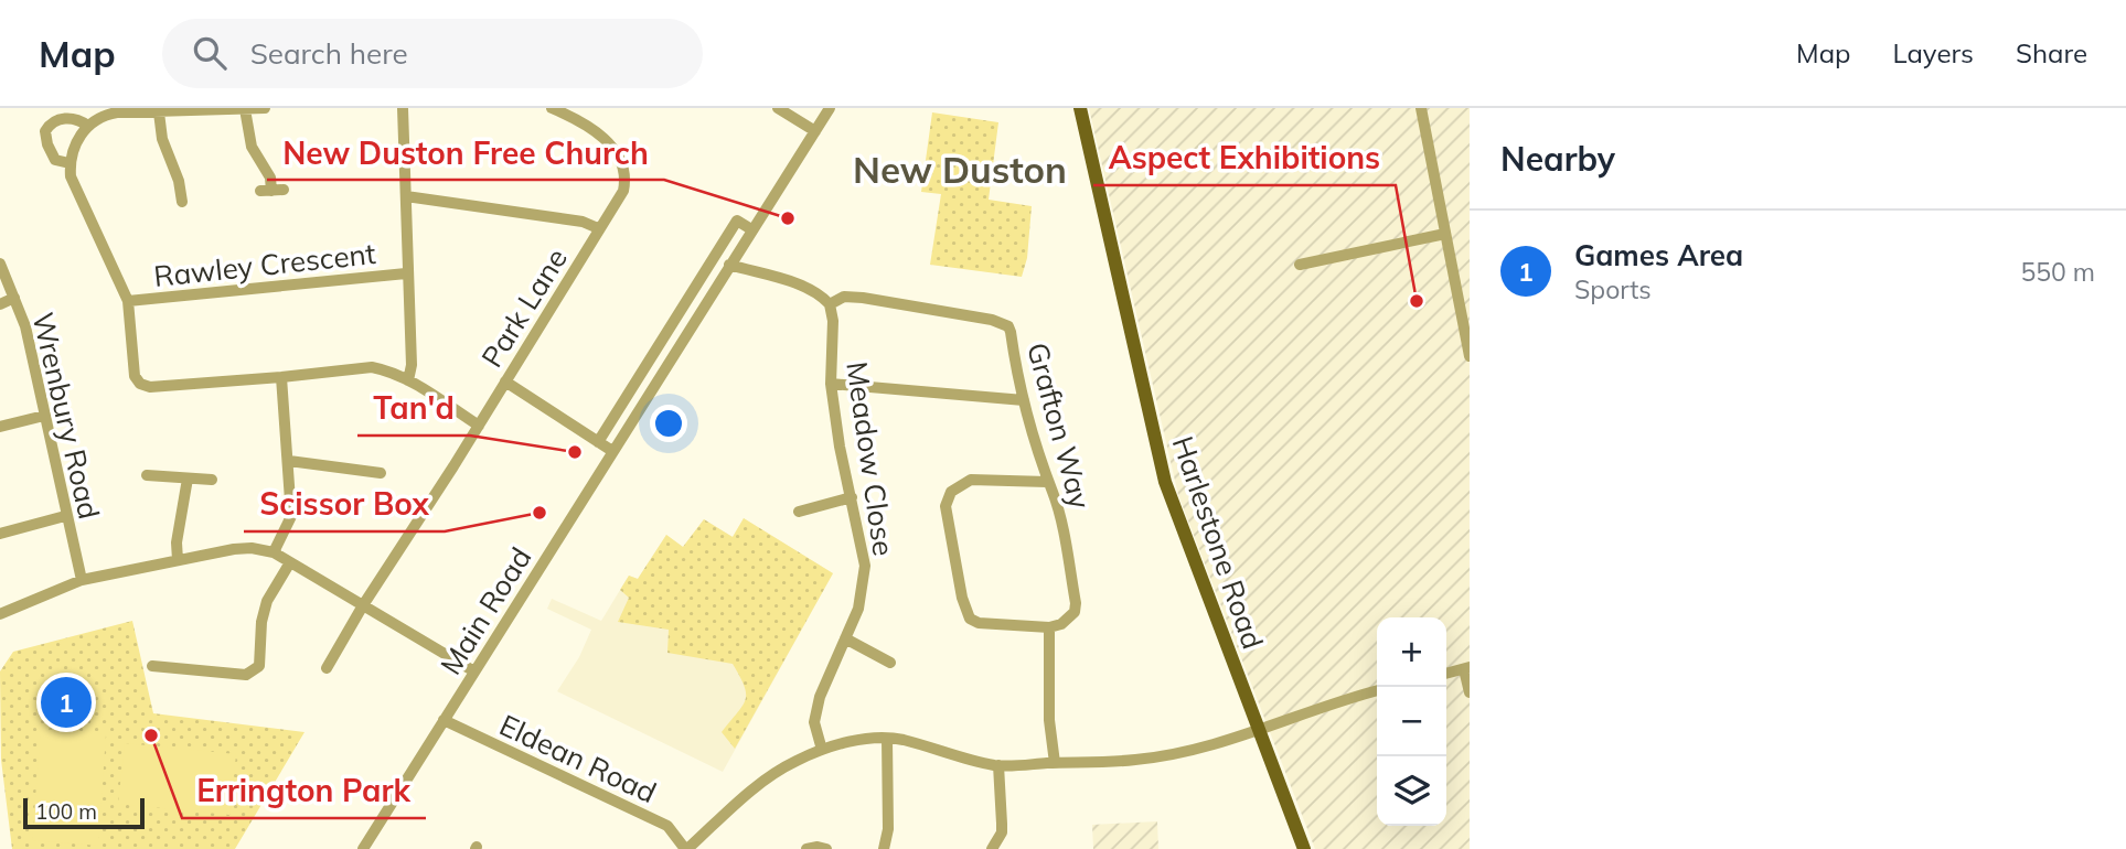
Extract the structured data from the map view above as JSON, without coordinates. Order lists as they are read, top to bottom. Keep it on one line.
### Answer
{"streets":{"main road":["Harlestone Road"],"street":["Rawley Crescent","Park Lane","Wrenbury Road","Grafton Way","Meadow Close","Main Road","Eldean Road"]},"crossings":[["Rawley Crescent","Park Lane"],["Grafton Way","Meadow Close"],["Main Road","Eldean Road"]],"districts":["New Duston"],"places":["New Duston Free Church","Aspect Exhibitions","Tan'd","Scissor Box","Errington Park"],"scale_bar":"100 m","page":{"header":"Map","search":"Search here","nav":["Map","Layers","Share"],"heading":"Nearby","list":[{"mark":"1","name":"Games Area","note":"Sports","value":"550 m"}],"map_buttons":["+","−"],"pins":"1","scale":"100 m"}}
